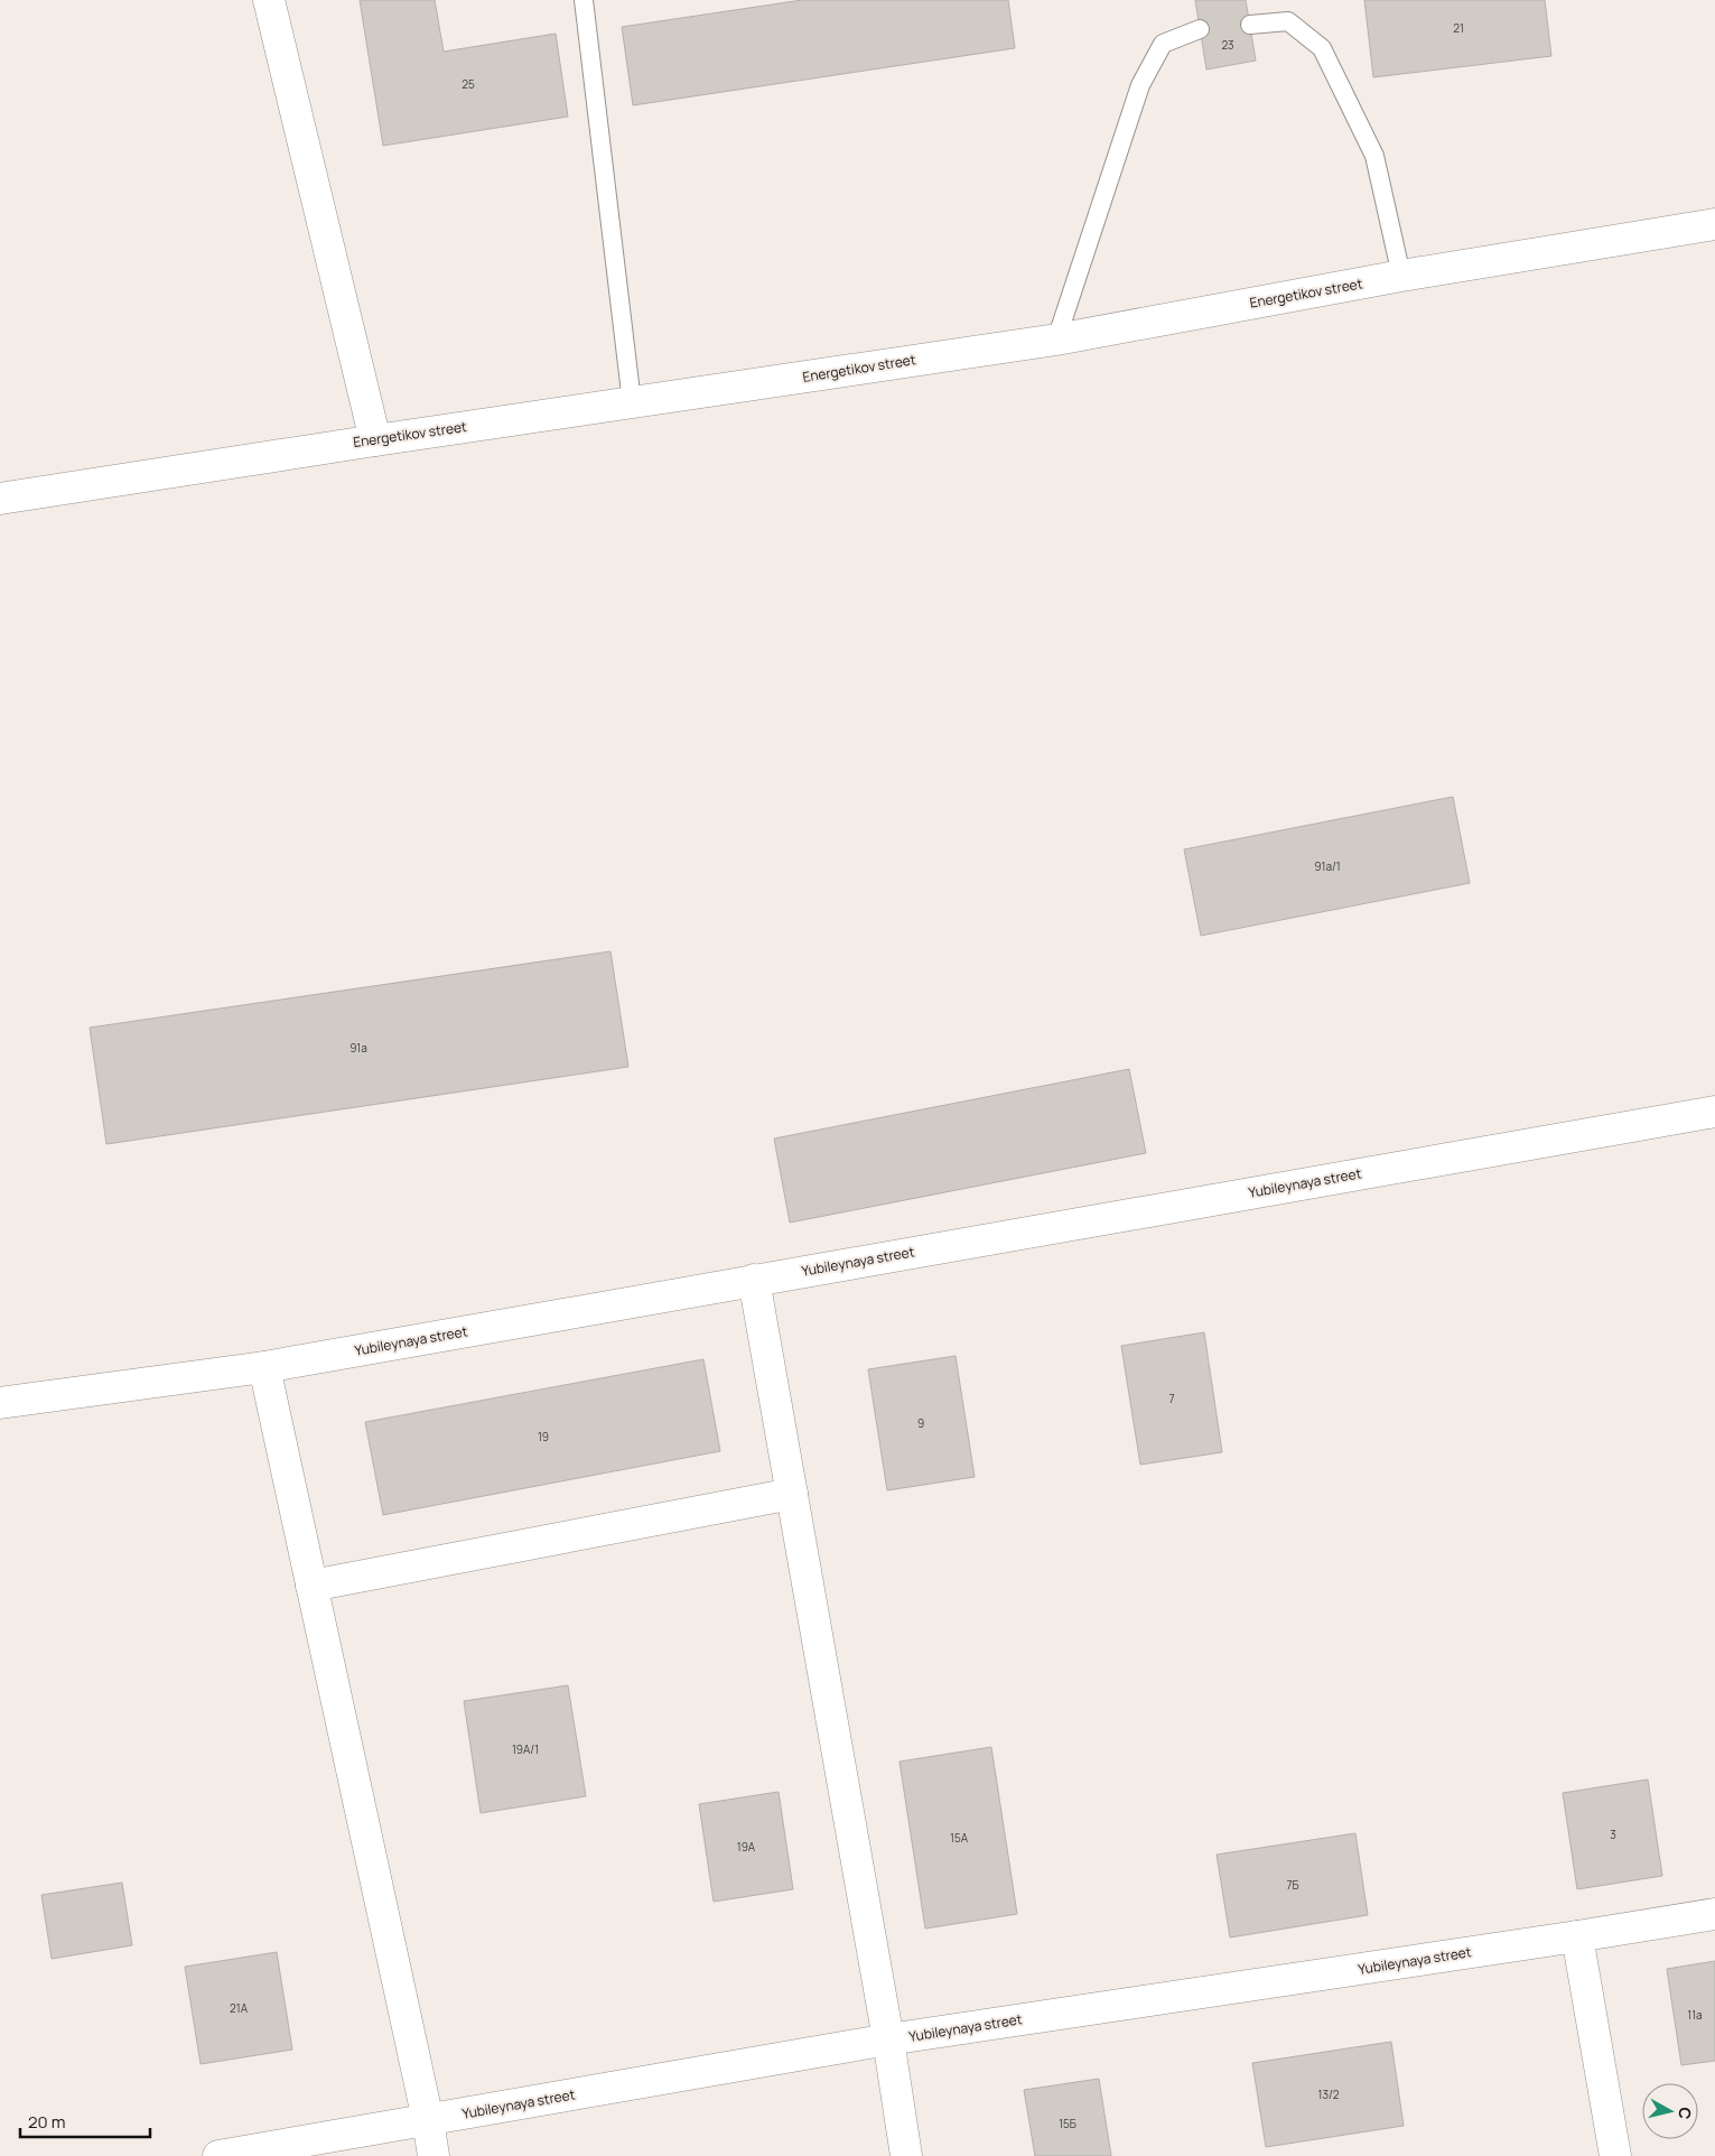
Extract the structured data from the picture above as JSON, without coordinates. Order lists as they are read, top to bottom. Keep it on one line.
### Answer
{"streets":{"street":["Energetikov street","Yubileynaya street"]},"house_numbers":["21","23","25","91а/1","91а","7","9","19","19А/1","3","15А","19А","7Б","21А","11а","13/2","15Б"],"scale_bar":"20 m","north":"right"}
